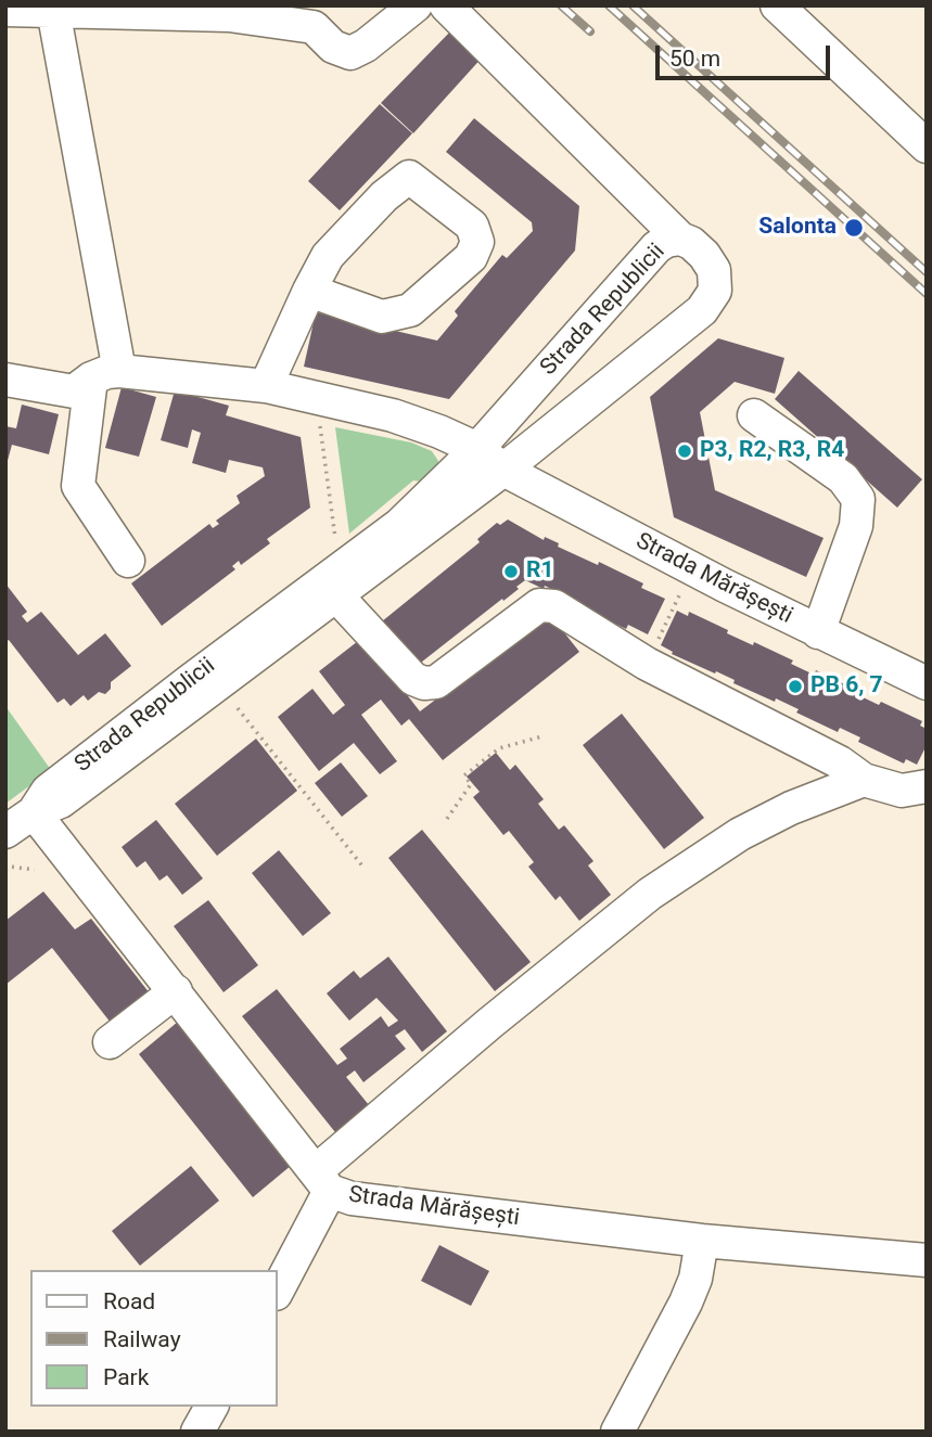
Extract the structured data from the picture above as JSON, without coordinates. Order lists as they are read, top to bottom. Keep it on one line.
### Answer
{"streets":{"street":["Strada Republicii","Strada Mărășești"]},"crossings":[["Strada Republicii","Strada Mărășești"]],"places":["Salonta","P3, R2, R3, R4","R1","PB 6, 7"],"legend":["Road","Railway","Park"],"scale_bar":"50 m"}
